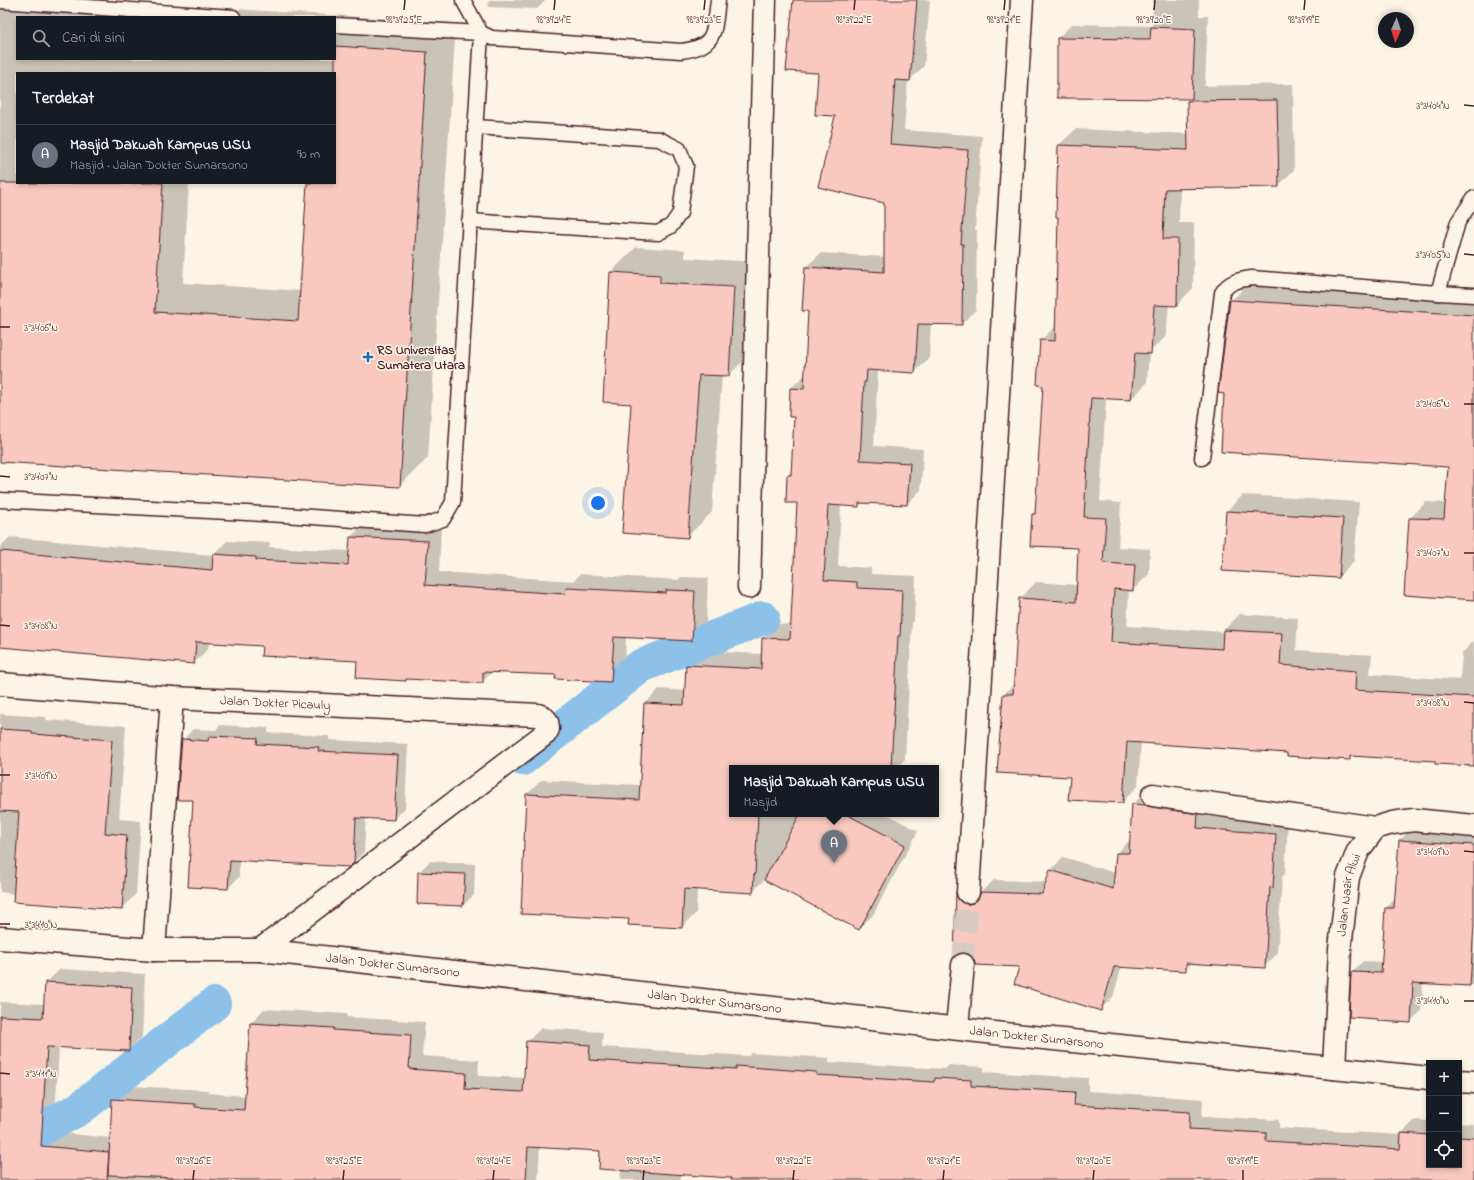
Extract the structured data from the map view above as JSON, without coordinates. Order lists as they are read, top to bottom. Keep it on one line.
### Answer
{"streets":{"street":["Jalan Dokter Picauly","Jalan Nazir Alwi","Jalan Dokter Sumarsono"]},"crossings":[["Jalan Dokter Picauly","Jalan Dokter Sumarsono"],["Jalan Nazir Alwi","Jalan Dokter Sumarsono"]],"places":{"health":["RS Universitas Sumatera Utara"]},"north":"bottom","page":{"search":"Cari di sini","heading":"Terdekat","list":[{"mark":"A","name":"Masjid Dakwah Kampus USU","note":"Masjid · Jalan Dokter Sumarsono","value":"90 m"}],"popup":["Masjid Dakwah Kampus USU","Masjid"],"pins":"A","map_buttons":["+","−"]},"coordinates":["98°39'25\"E","98°39'24\"E","98°39'23\"E","98°39'22\"E","98°39'21\"E","98°39'20\"E","98°39'19\"E","3°34'04\"N","3°34'05\"N","3°34'06\"N","3°34'07\"N","3°34'08\"N","3°34'09\"N","3°34'10\"N","3°34'11\"N","98°39'26\"E"]}
